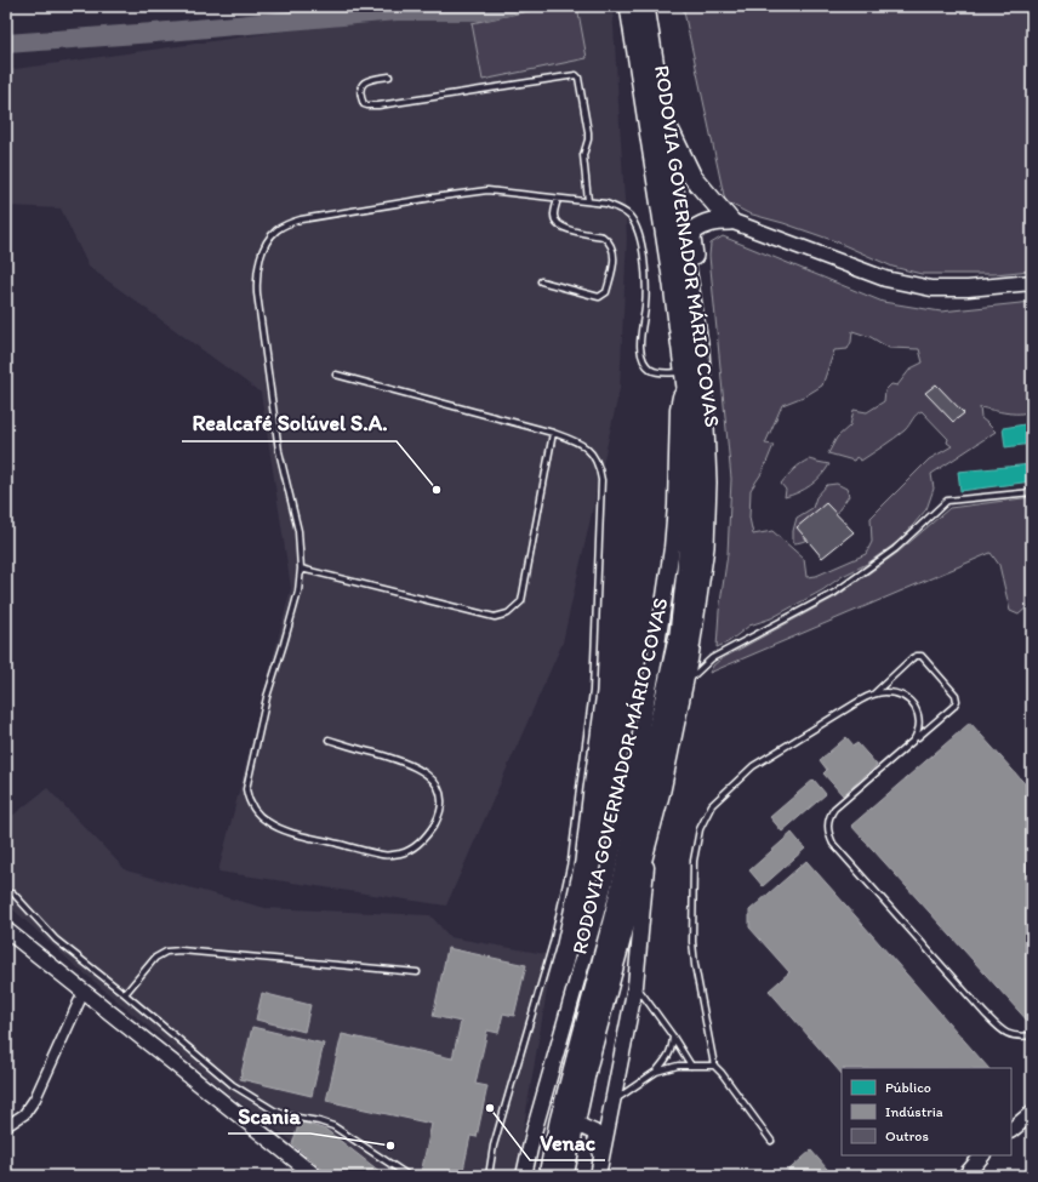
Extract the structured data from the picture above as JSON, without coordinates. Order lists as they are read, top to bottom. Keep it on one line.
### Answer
{"streets":{"highway":["RODOVIA GOVERNADOR MÁRIO COVAS"]},"places":["Realcafé Solúvel S.A.","Venac","Scania"],"legend":["Público","Indústria","Outros"]}
